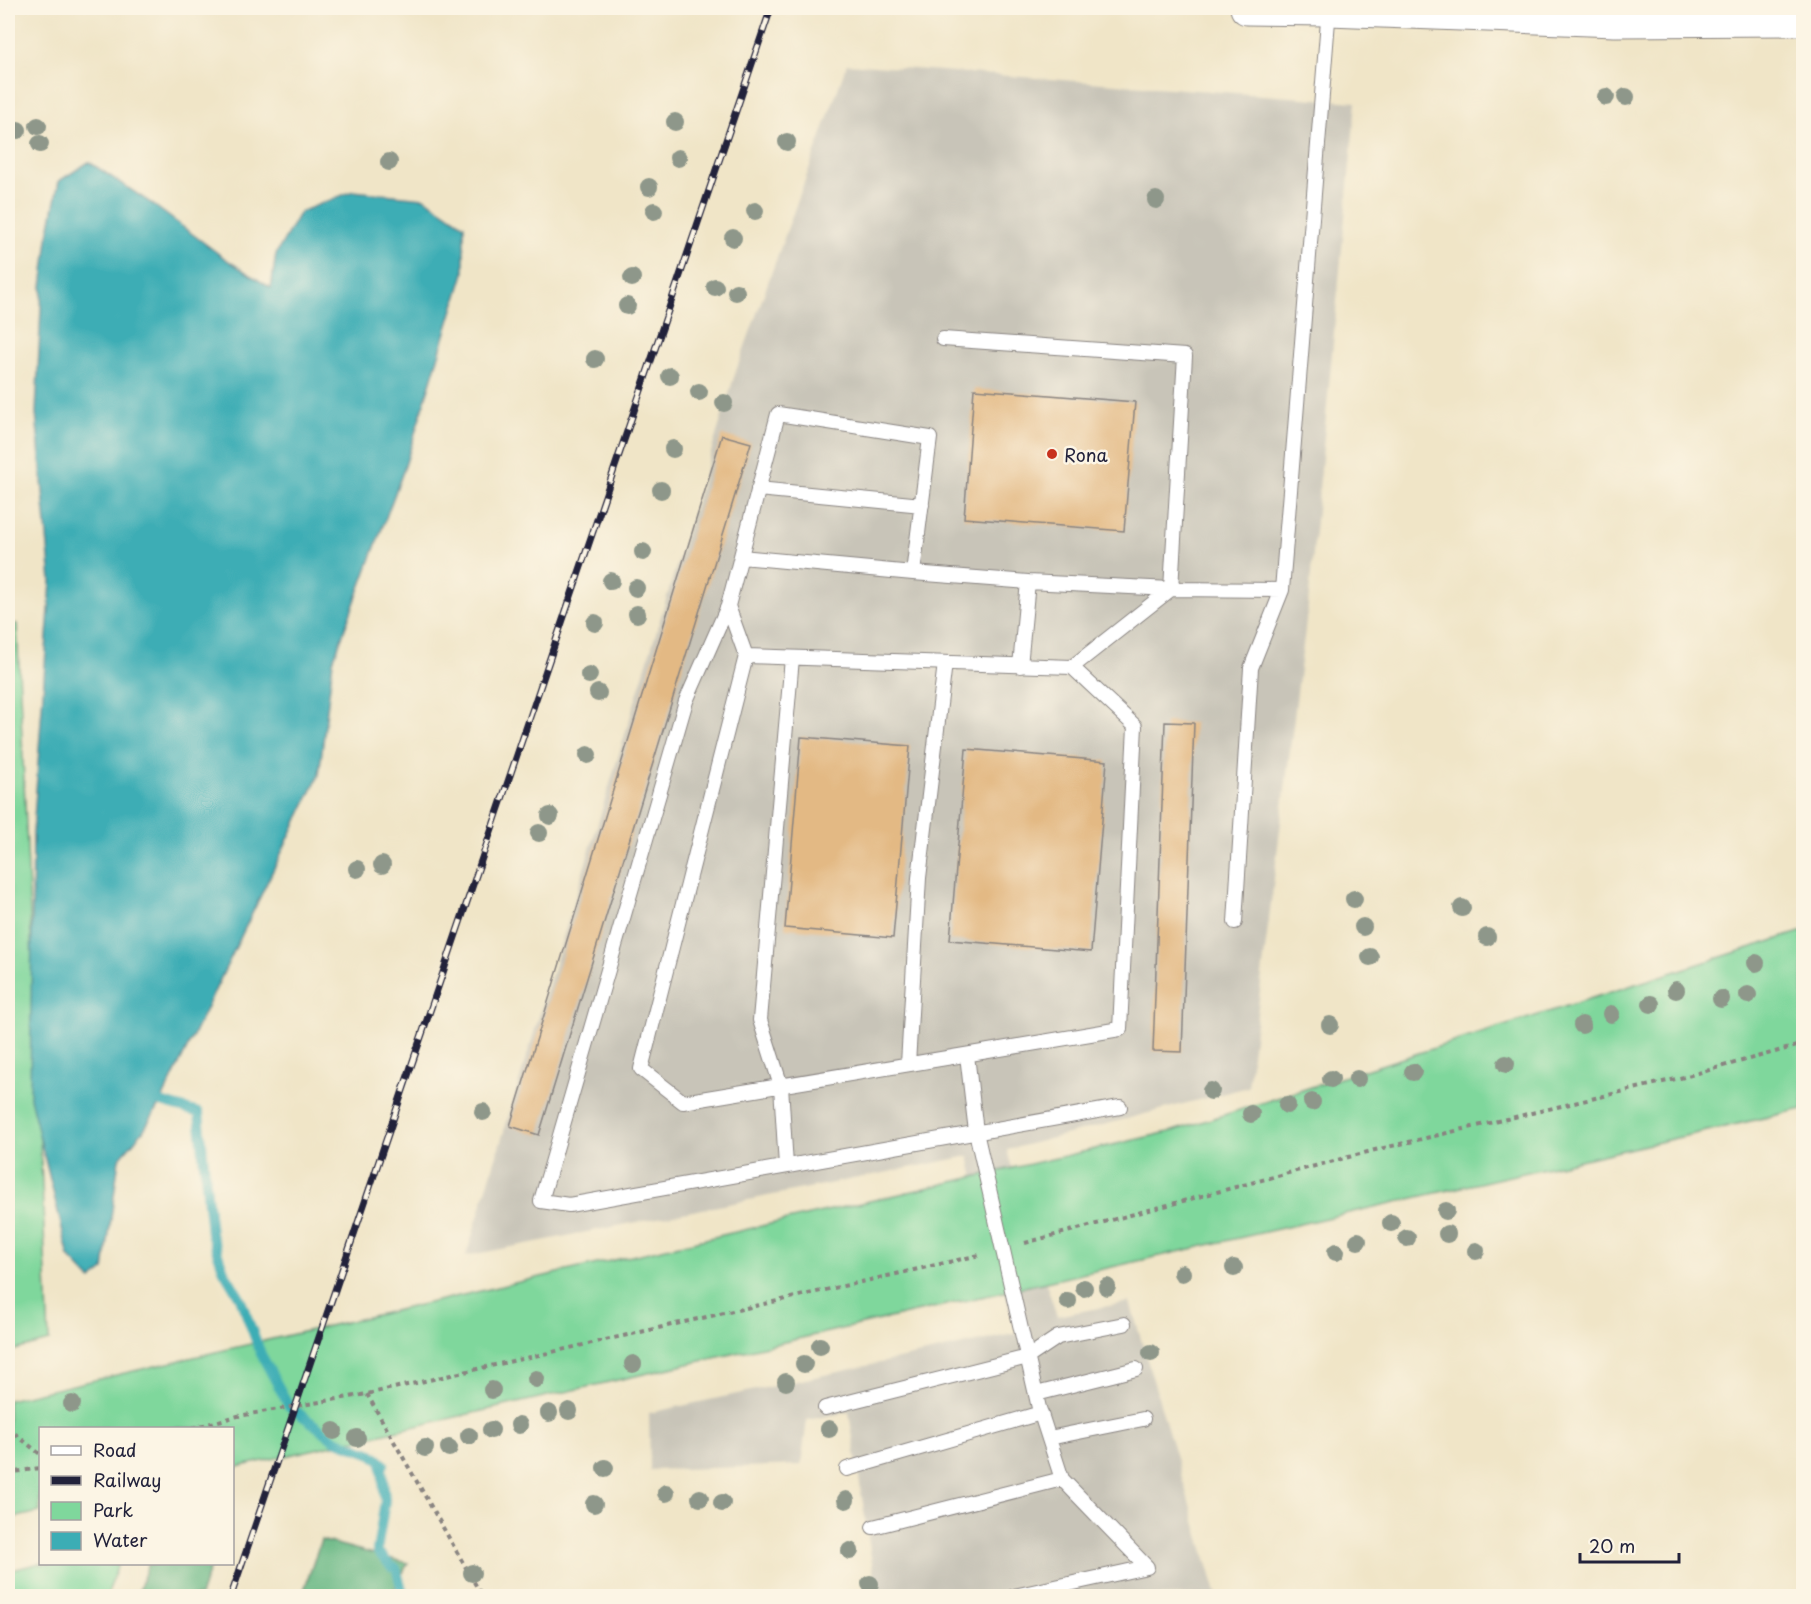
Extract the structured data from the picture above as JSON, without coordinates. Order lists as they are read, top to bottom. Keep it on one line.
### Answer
{"places":["Rona"],"legend":["Road","Railway","Park","Water"],"scale_bar":"20 m"}
